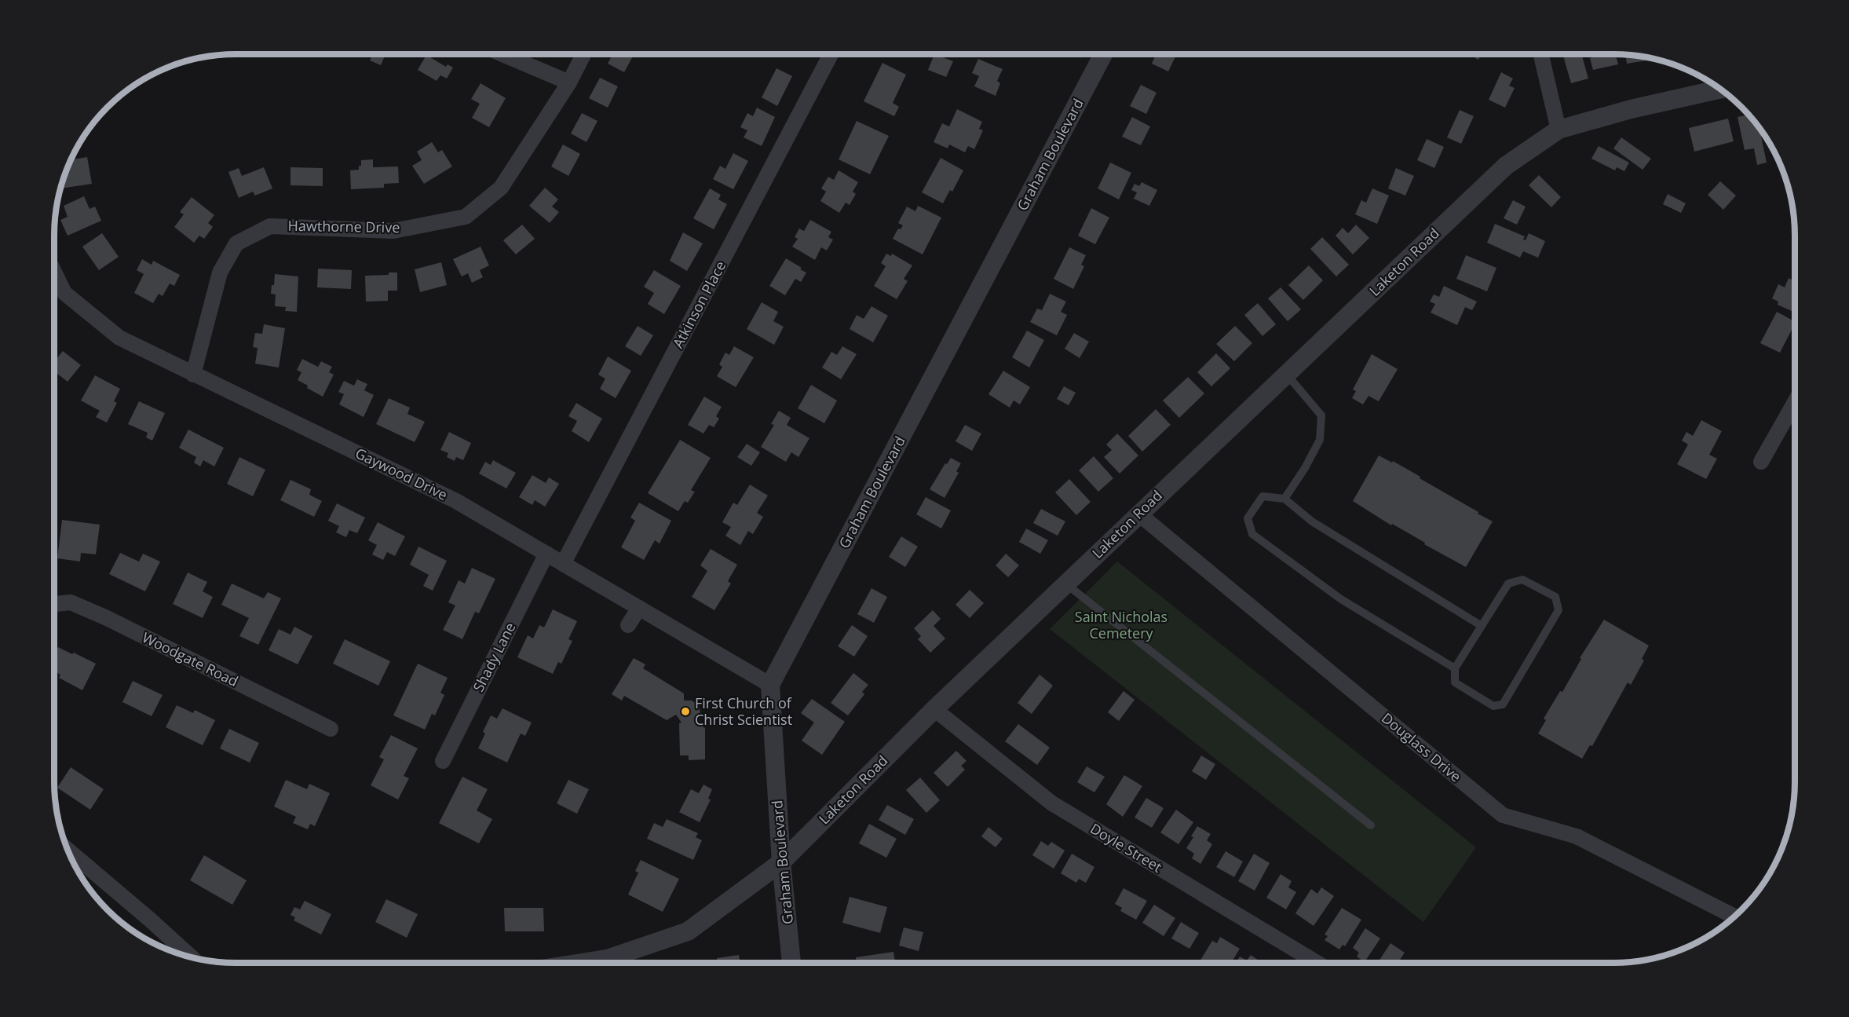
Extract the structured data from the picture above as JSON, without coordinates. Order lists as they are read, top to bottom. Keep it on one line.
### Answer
{"streets":{"street":["Graham Boulevard","Hawthorne Drive","Laketon Road","Atkinson Place","Gaywood Drive","Shady Lane","Woodgate Road","Douglass Drive","Doyle Street"]},"crossings":[["Graham Boulevard","Laketon Road"],["Graham Boulevard","Gaywood Drive"],["Hawthorne Drive","Gaywood Drive"],["Laketon Road","Douglass Drive"],["Laketon Road","Doyle Street"],["Atkinson Place","Gaywood Drive"],["Gaywood Drive","Shady Lane"]],"parks":["Saint Nicholas Cemetery"],"places":["First Church of Christ Scientist"]}
